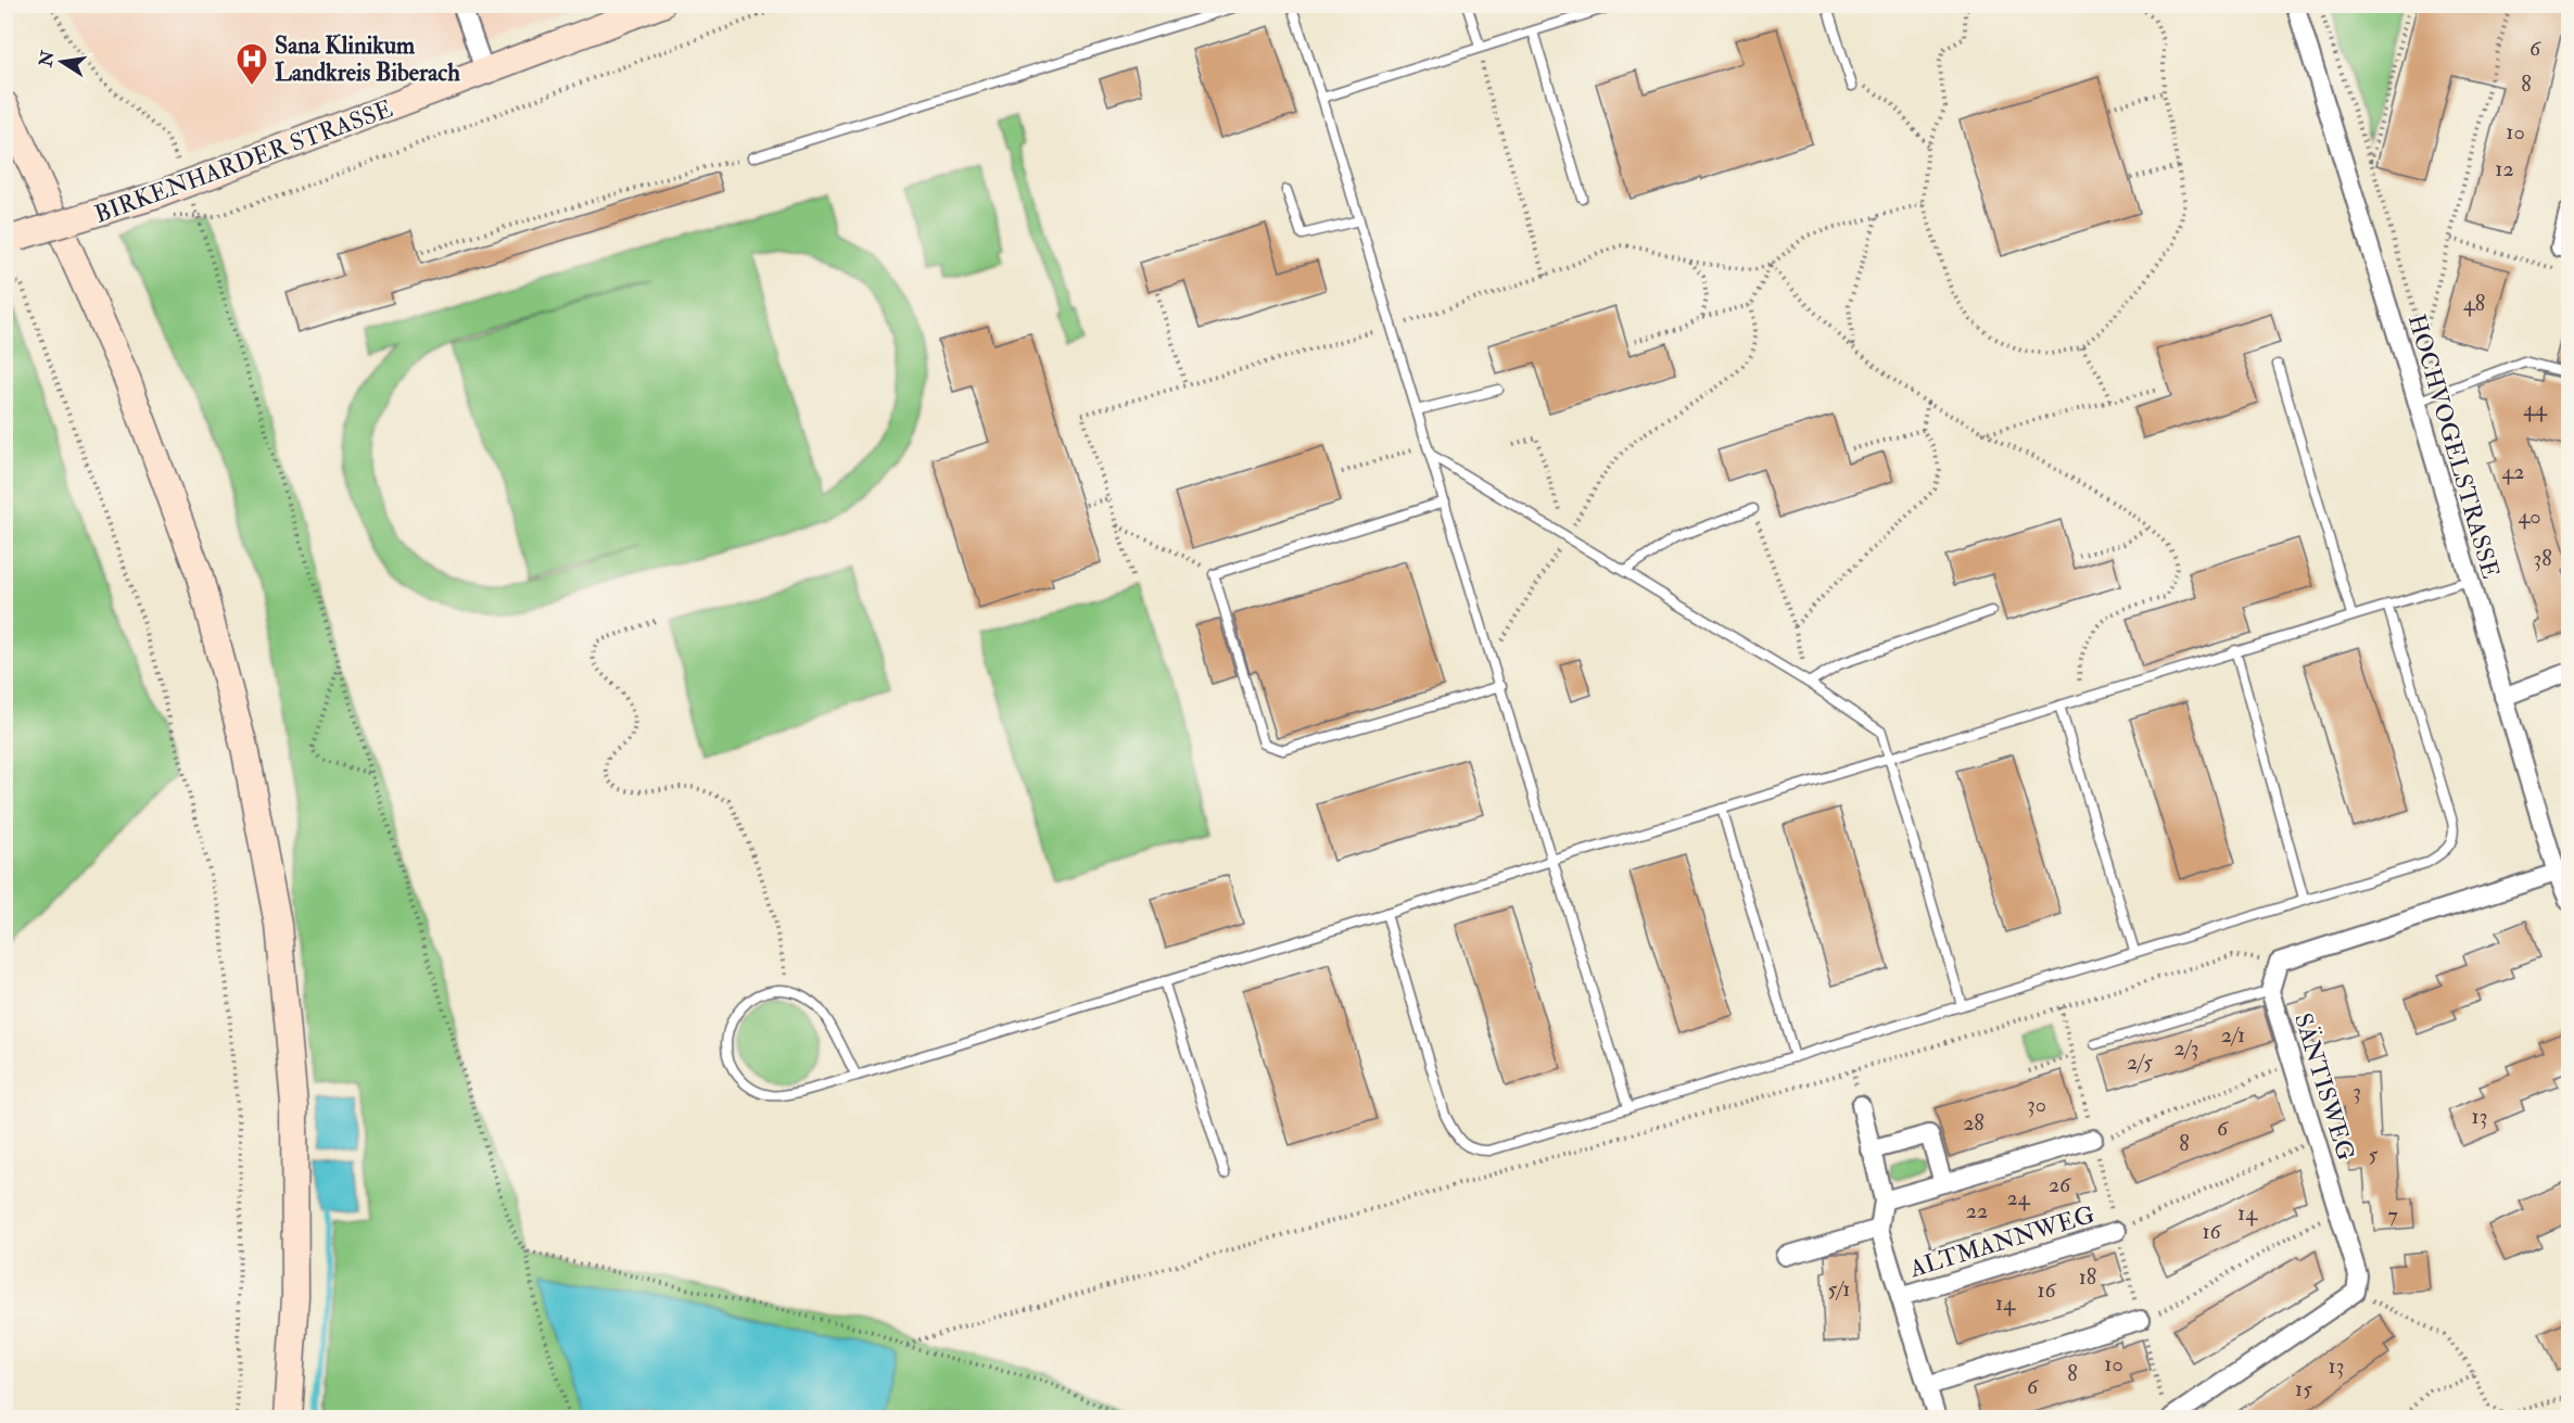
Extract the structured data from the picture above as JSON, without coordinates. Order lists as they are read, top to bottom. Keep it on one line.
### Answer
{"streets":{"main road":["BIRKENHARDER STRASSE"],"street":["HOCHVOGELSTRASSE","SÄNTISWEG","ALTMANNWEG"]},"places":{"hospital":["Sana Klinikum Landkreis Biberach"]},"house_numbers":["6","8","10","12","48","44","42","40","38","2/1","2/3","2/5","3","30","13","28","6","8","5","26","24","22","14","7","16","18","5/1","16","14","10","13","8","6","15"],"north":"left"}
